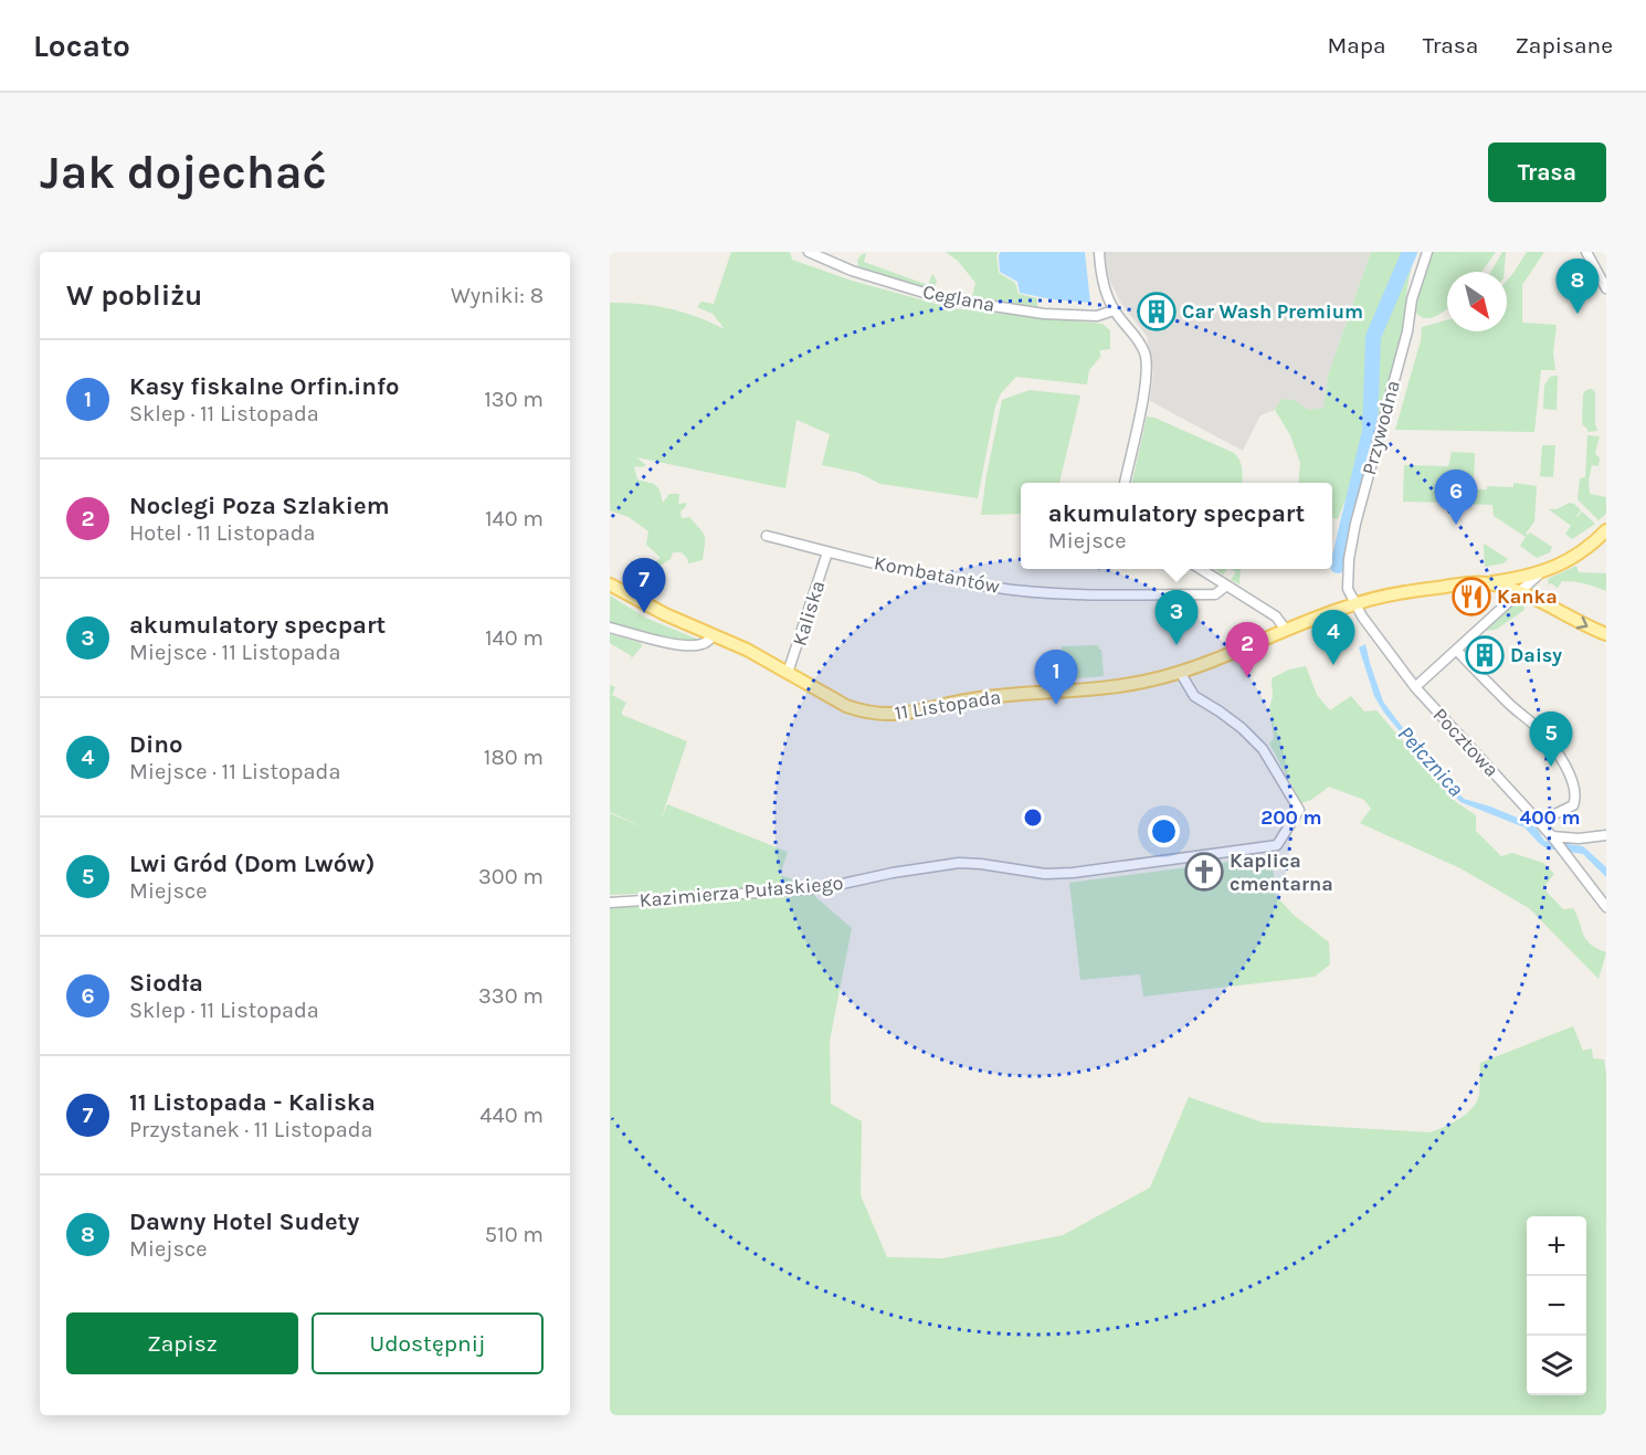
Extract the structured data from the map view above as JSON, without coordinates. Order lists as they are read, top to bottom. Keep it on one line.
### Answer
{"streets":{"main road":["11 Listopada"],"street":["Ceglana","Przywodna","Kombatantów","Kaliska","Pocztowa","Kazimierza Pułaskiego"]},"crossings":[["Przywodna","11 Listopada"],["Przywodna","Pocztowa"],["Kombatantów","Kaliska"],["Kaliska","11 Listopada"],["11 Listopada","Pocztowa"],["11 Listopada","Kazimierza Pułaskiego"]],"water":["Pełcznica"],"places":{"building":["Car Wash Premium","Daisy"],"restaurant":["Kanka"],"church":["Kaplica cmentarna"]},"north":"bottom right","page":{"header":"Locato","nav":["Mapa","Trasa","Zapisane"],"buttons":["Trasa",["Zapisz","Udostępnij"]],"title":"Jak dojechać","heading":["W pobliżu","Wyniki: 8"],"pins":["8","6","7","3","4","2","1","5"],"list":[{"mark":"1","name":"Kasy fiskalne Orfin.info","note":"Sklep · 11 Listopada","value":"130 m"},{"mark":"2","name":"Noclegi Poza Szlakiem","note":"Hotel · 11 Listopada","value":"140 m"},{"mark":"3","name":"akumulatory specpart","note":"Miejsce · 11 Listopada","value":"140 m"},{"mark":"4","name":"Dino","note":"Miejsce · 11 Listopada","value":"180 m"},{"mark":"5","name":"Lwi Gród (Dom Lwów)","note":"Miejsce","value":"300 m"},{"mark":"6","name":"Siodła","note":"Sklep · 11 Listopada","value":"330 m"},{"mark":"7","name":"11 Listopada - Kaliska","note":"Przystanek · 11 Listopada","value":"440 m"},{"mark":"8","name":"Dawny Hotel Sudety","note":"Miejsce","value":"510 m"}],"popup":["akumulatory specpart","Miejsce"],"map_buttons":["+","−"]},"rings":["200 m","400 m"]}
